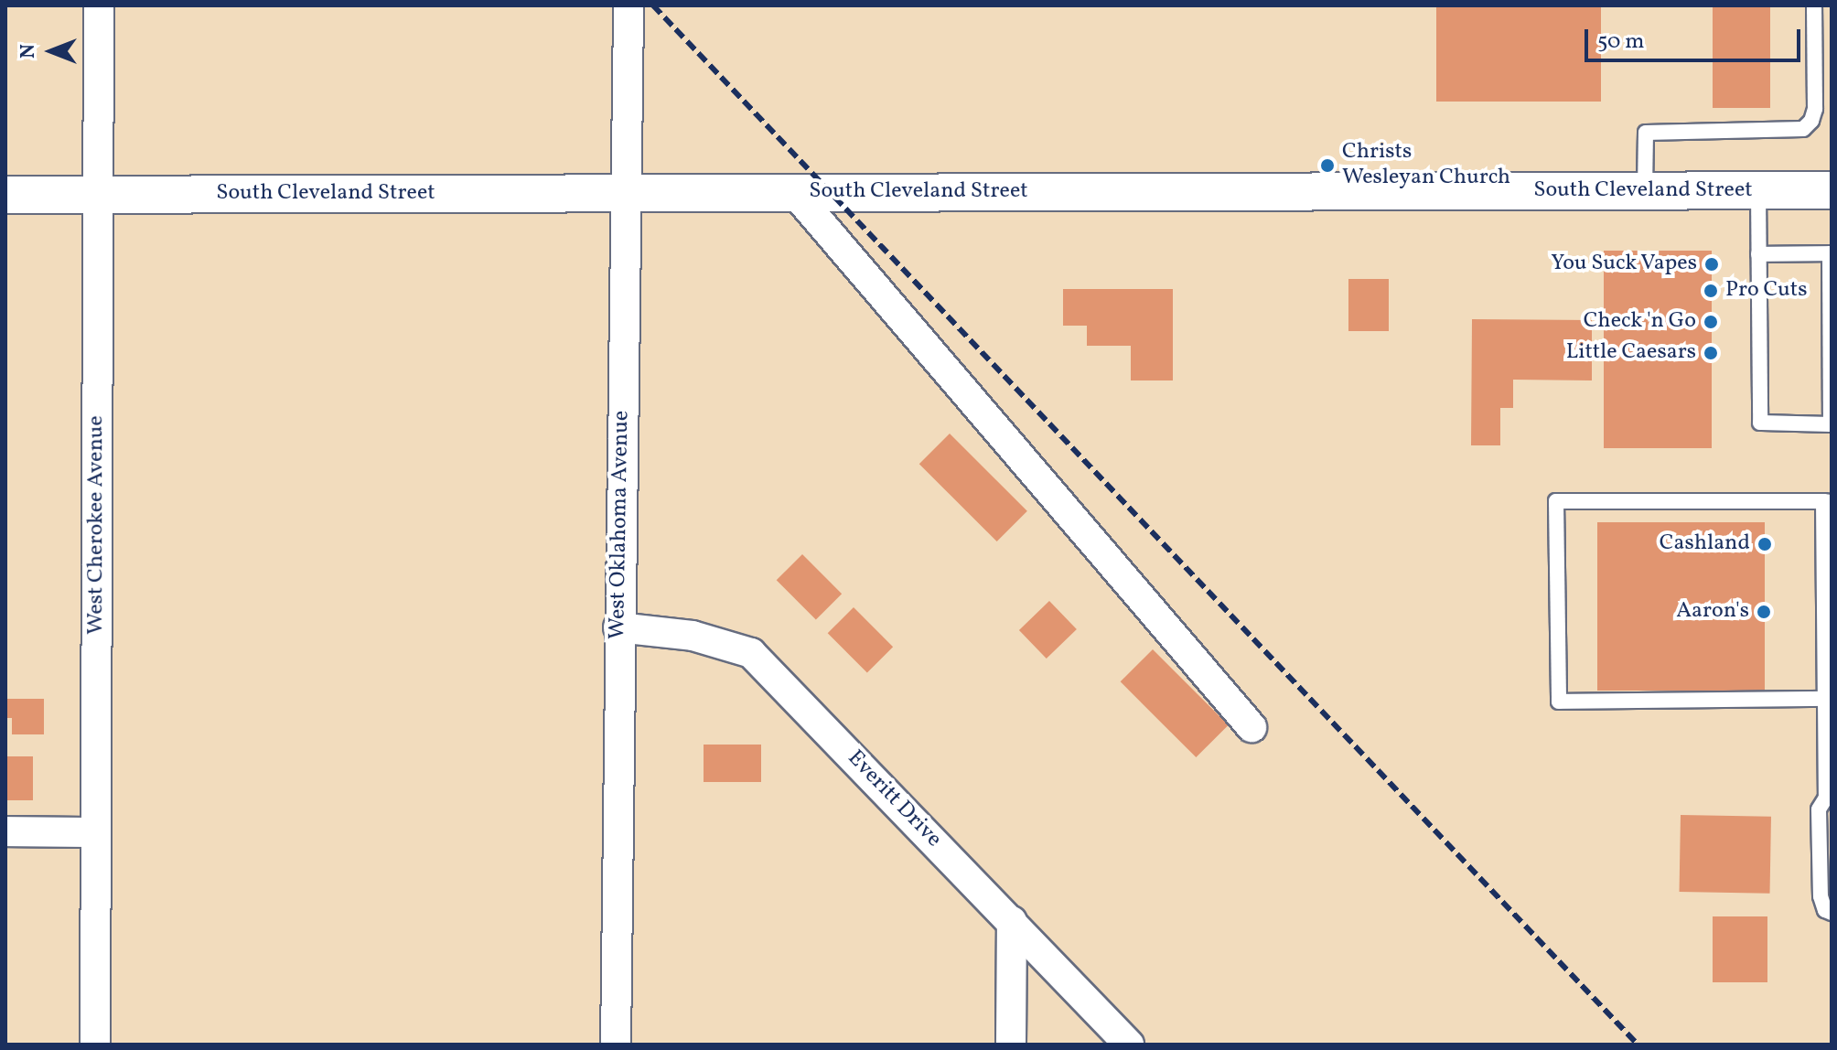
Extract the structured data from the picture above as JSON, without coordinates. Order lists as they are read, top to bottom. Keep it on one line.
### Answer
{"streets":{"street":["South Cleveland Street","West Cherokee Avenue","West Oklahoma Avenue","Everitt Drive"]},"crossings":[["South Cleveland Street","West Cherokee Avenue"],["South Cleveland Street","West Oklahoma Avenue"],["West Oklahoma Avenue","Everitt Drive"]],"places":["Christs Wesleyan Church","You Suck Vapes","Pro Cuts","Check 'n Go","Little Caesars","Cashland","Aaron's"],"scale_bar":"50 m","north":"left"}
